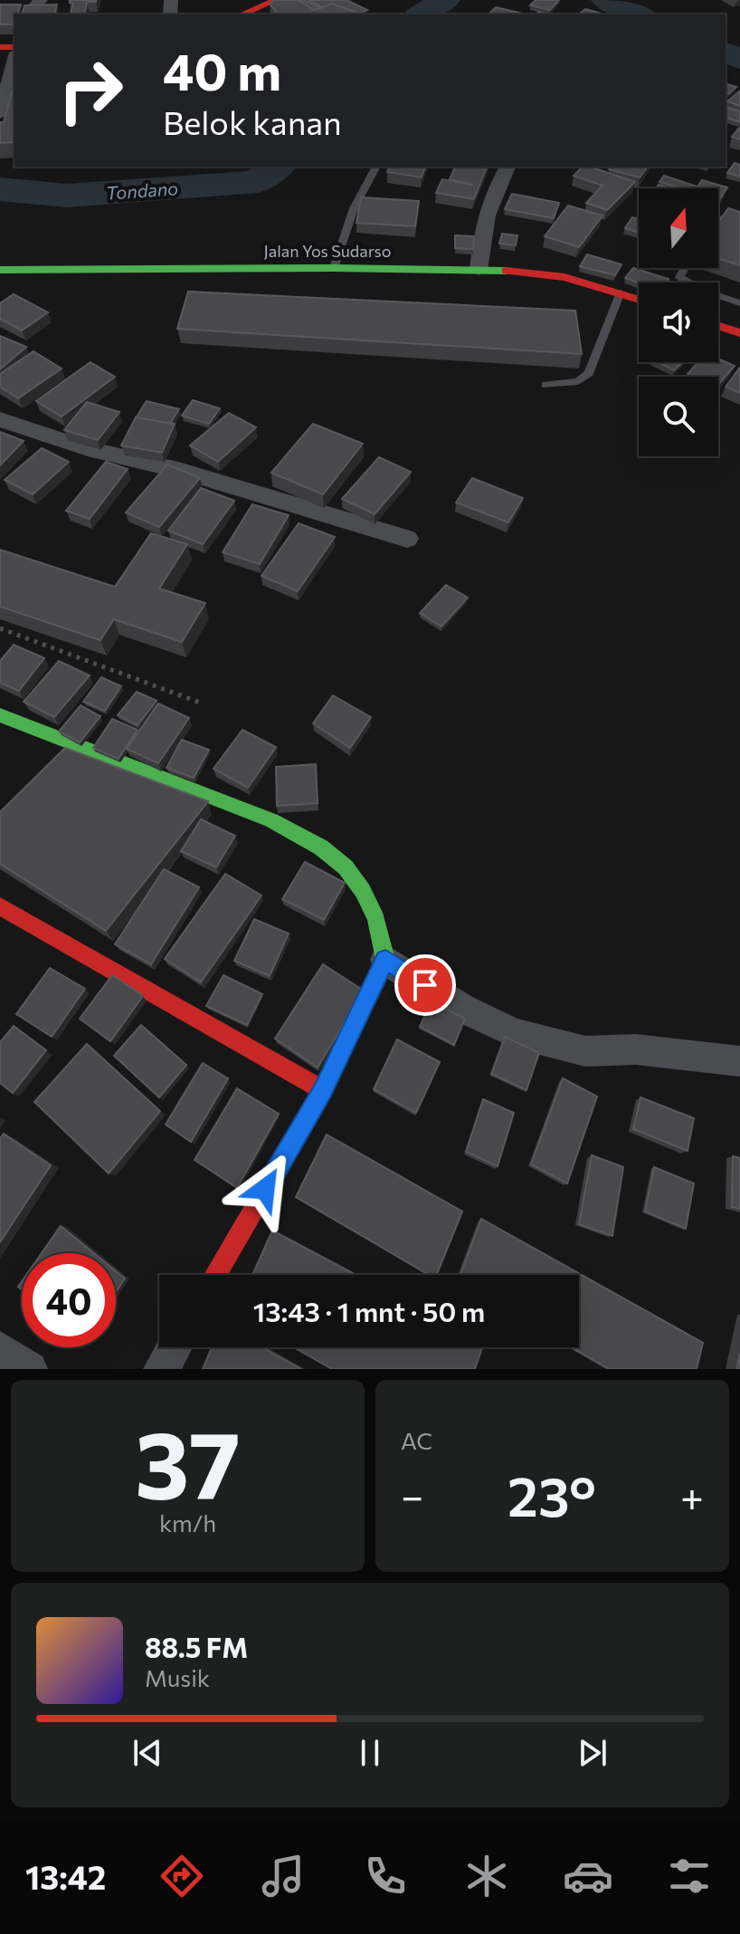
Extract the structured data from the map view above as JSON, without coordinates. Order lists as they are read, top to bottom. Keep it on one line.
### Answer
{"streets":{"main road":["Jalan Yos Sudarso"]},"water":["Tondano"],"north":"top","page":{"turn":["40 m","Belok kanan"],"limit":"40","trip":"13:43 · 1 mnt · 50 m","tile":[["37","km/h"],"AC"],"heat":["−","23°","+"],"song":["88.5 FM","Musik"],"tabs":"13:42"}}
